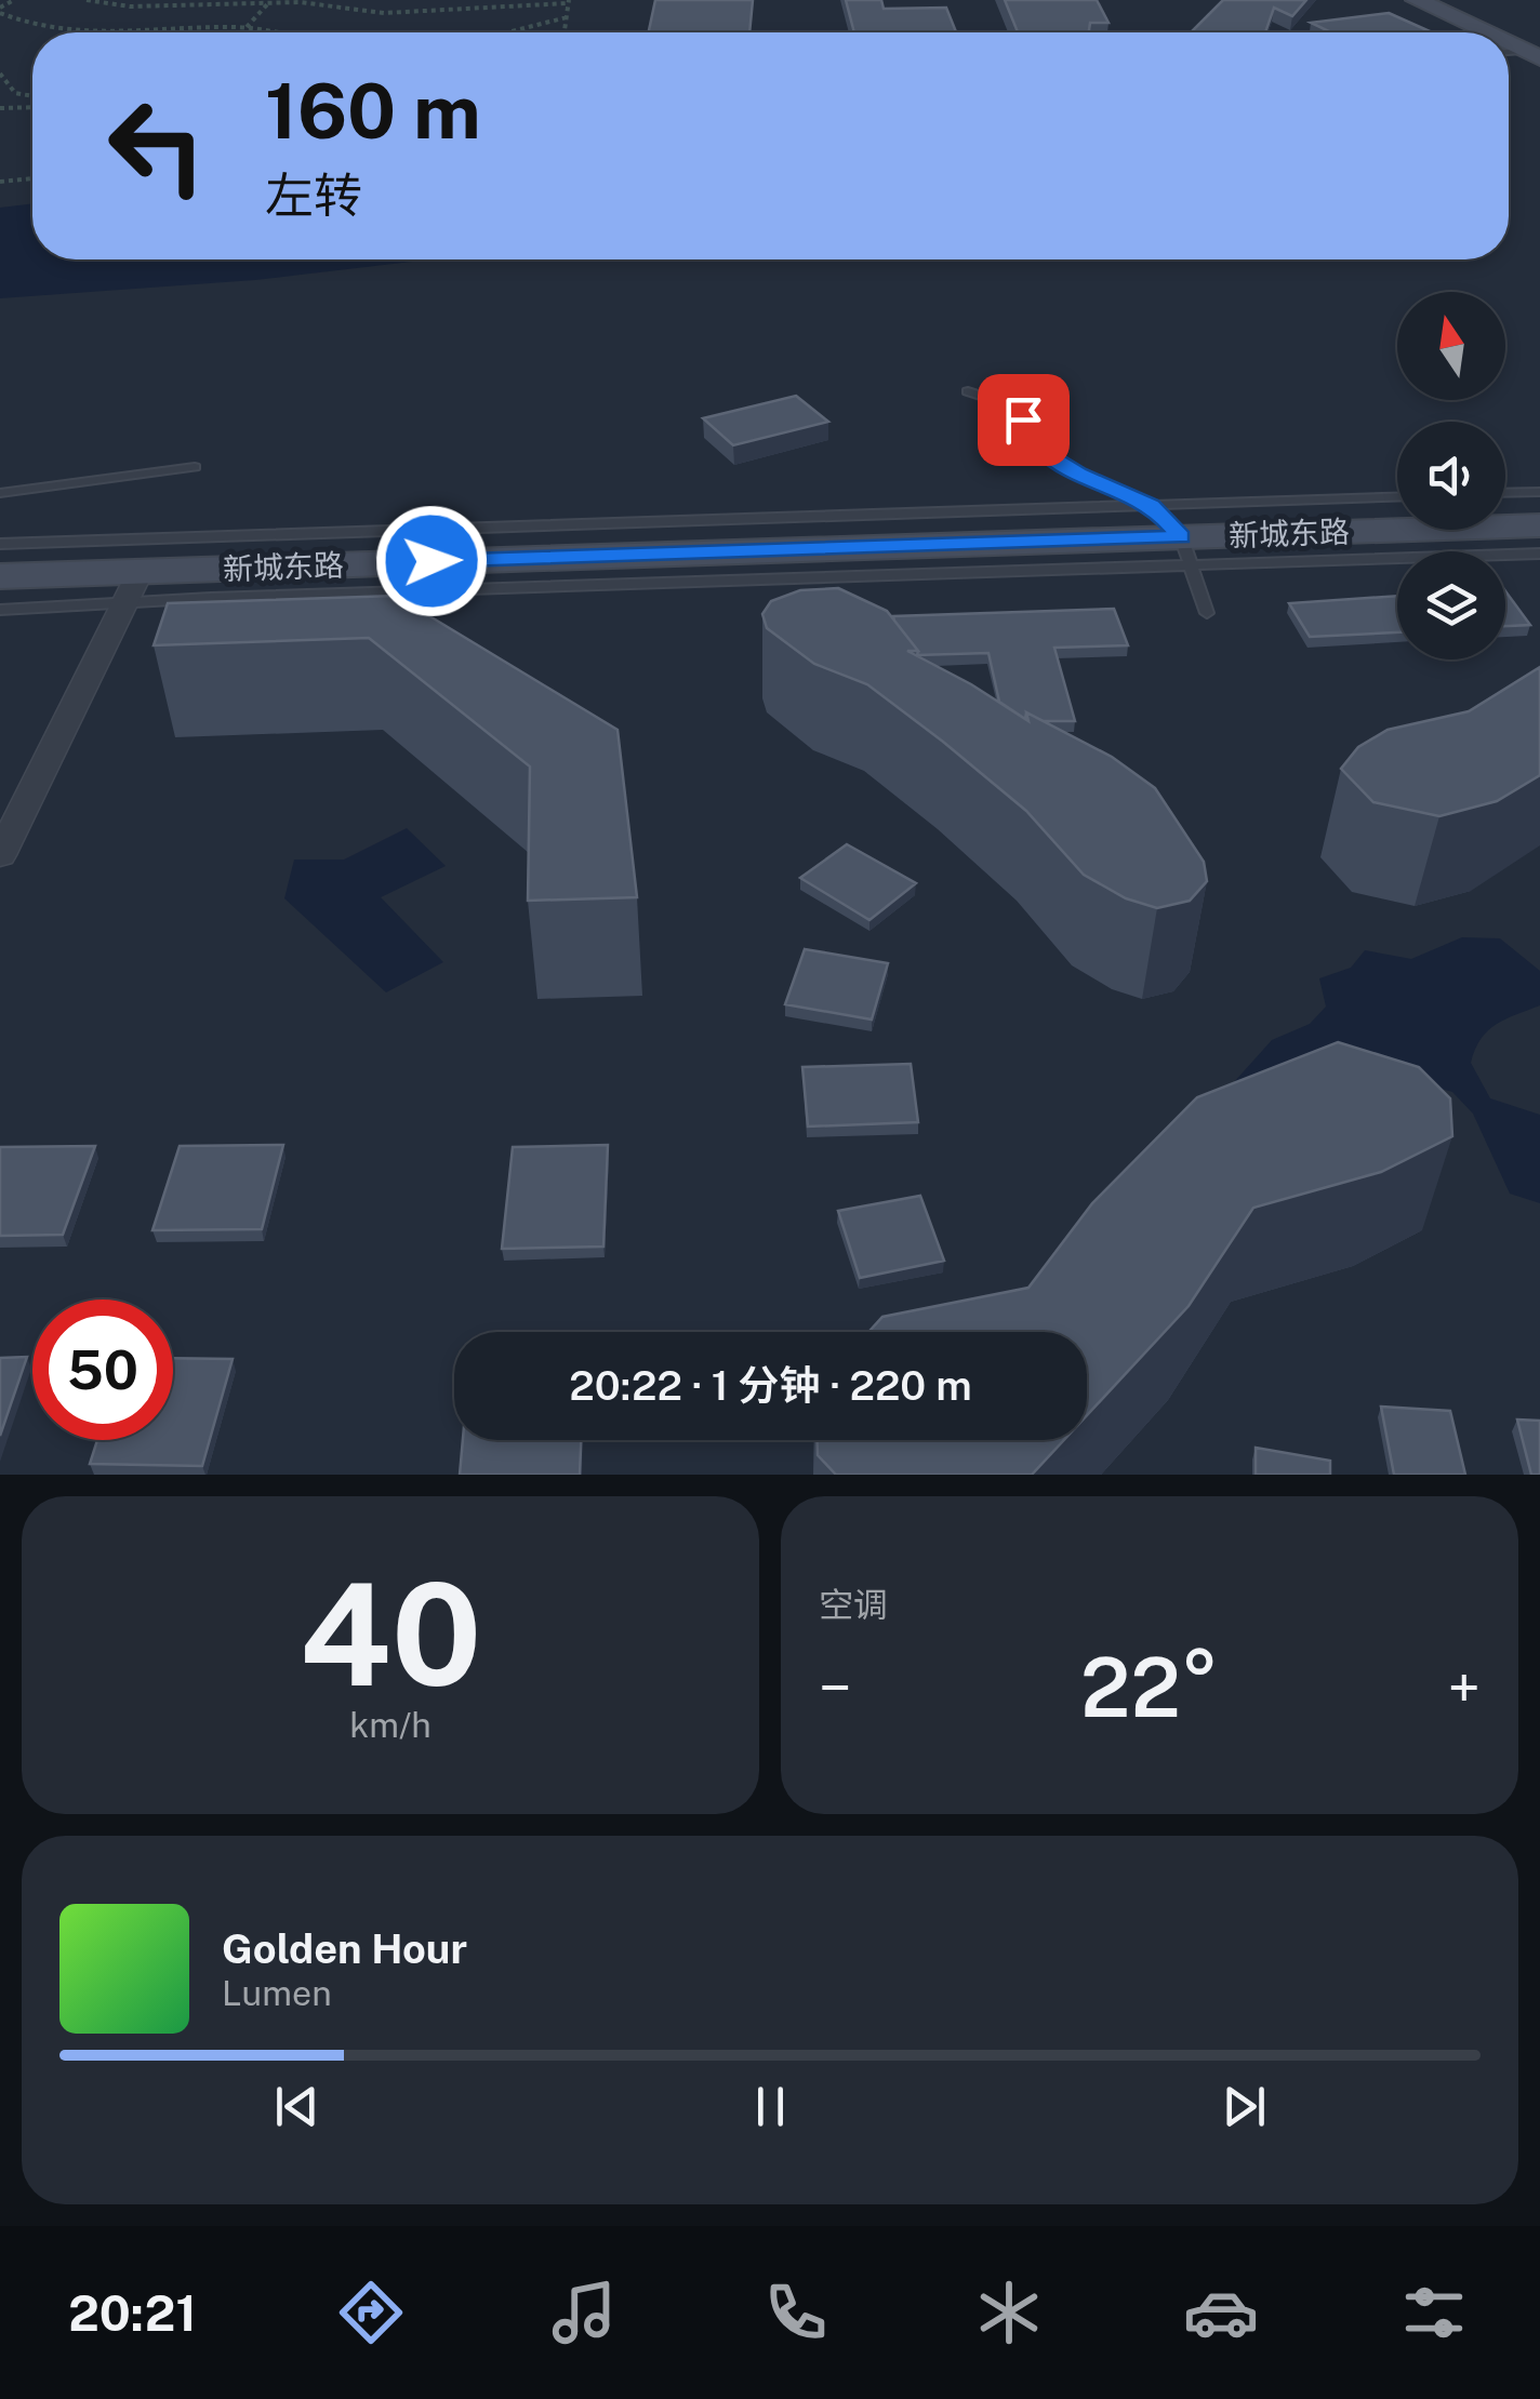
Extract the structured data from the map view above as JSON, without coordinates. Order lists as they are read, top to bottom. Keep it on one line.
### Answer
{"streets":{"main road":["新城东路"]},"north":"top","page":{"turn":["160 m","左转"],"limit":"50","trip":"20:22 · 1 分钟 · 220 m","tile":[["40","km/h"],"空调"],"heat":["−","22°","+"],"song":["Golden Hour","Lumen"],"tabs":"20:21"}}
